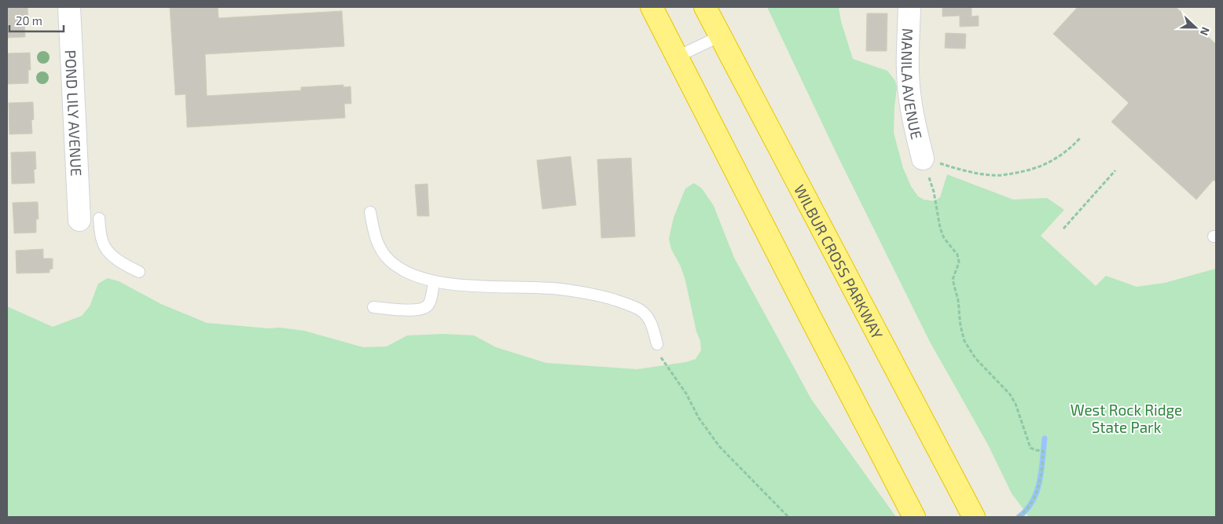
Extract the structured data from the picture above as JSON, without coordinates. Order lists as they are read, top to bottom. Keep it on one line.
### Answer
{"streets":{"highway":["WILBUR CROSS PARKWAY"],"street":["MANILA AVENUE","POND LILY AVENUE"]},"parks":["West Rock Ridge State Park"],"scale_bar":"20 m","north":"right"}
